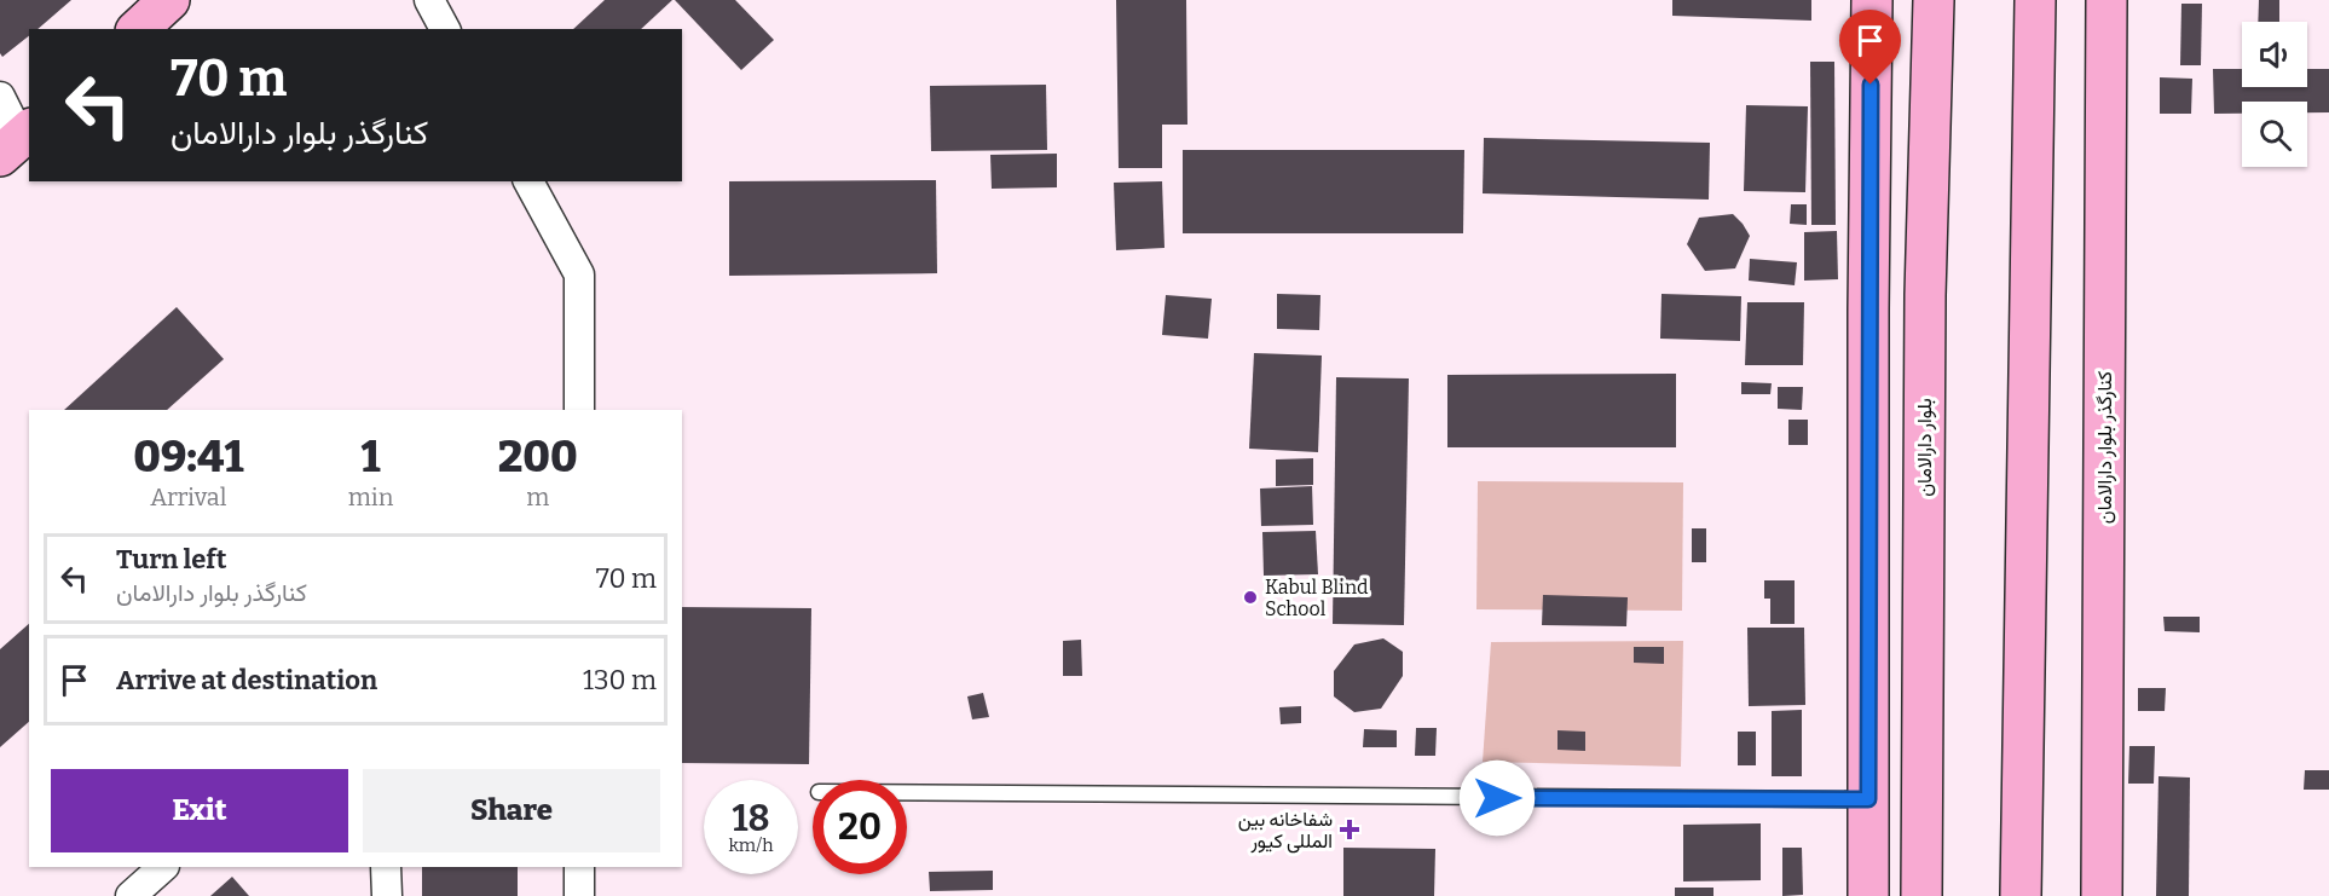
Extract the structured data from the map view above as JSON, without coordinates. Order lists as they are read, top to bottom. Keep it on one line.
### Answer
{"streets":{"street":["بلوار دارالامان","کنارگذر بلوار دارالامان"]},"places":{"other":["Kabul Blind School"],"health":["شفاخانه بین المللی کیور"]},"page":{"turn":["70 m","کنارگذر بلوار دارالامان"],"eta":["09:41","Arrival","1","min","200","m"],"list":[{"name":"Turn left","note":"کنارگذر بلوار دارالامان","value":"70 m"},{"name":"Arrive at destination","value":"130 m"}],"buttons":["Exit","Share"],"speed":"18 km/h","limit":"20"}}
